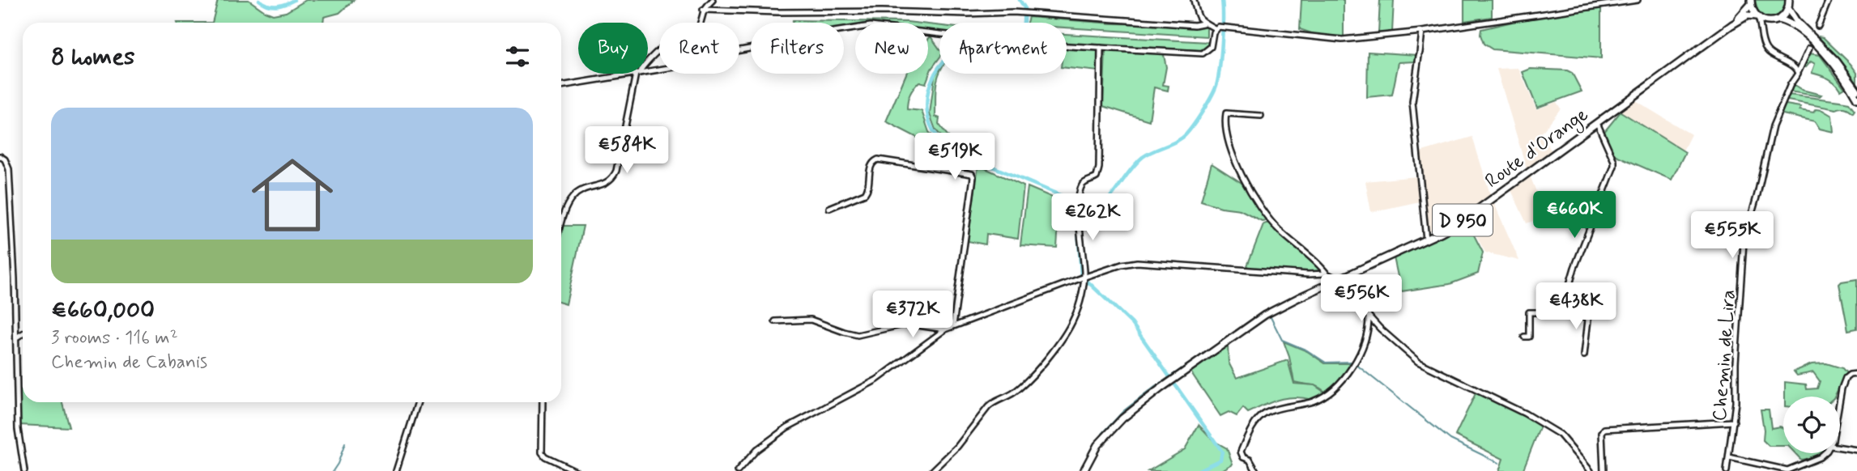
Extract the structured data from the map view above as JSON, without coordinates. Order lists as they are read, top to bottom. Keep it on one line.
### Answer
{"streets":{"main road":["Route d'Orange","D 950"],"street":["Chemin de Lira"]},"crossings":[["Route d'Orange","D 950"]],"page":{"chip":["Buy","Rent","Filters","New","Apartment"],"heading":"8 homes","list":[{"name":"€660,000","note":"3 rooms · 116 m² · Chemin de Cabanis"}],"price":["€584K","€519K","€660K","€262K","€555K","€556K","€438K","€372K"]}}
